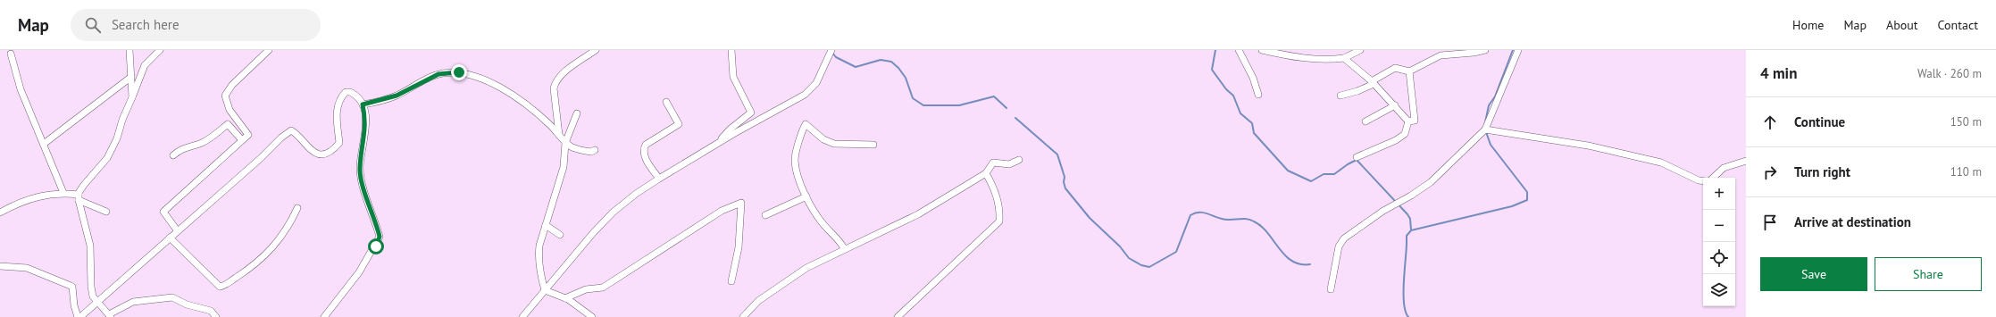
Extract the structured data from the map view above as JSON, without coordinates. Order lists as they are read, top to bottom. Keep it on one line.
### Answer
{"page":{"header":"Map","search":"Search here","nav":["Home","Map","About","Contact"],"heading":["4 min","Walk · 260 m"],"list":[["Continue","150 m"],["Turn right","110 m"],"Arrive at destination"],"map_buttons":["+","−"],"buttons":["Save","Share"]}}
